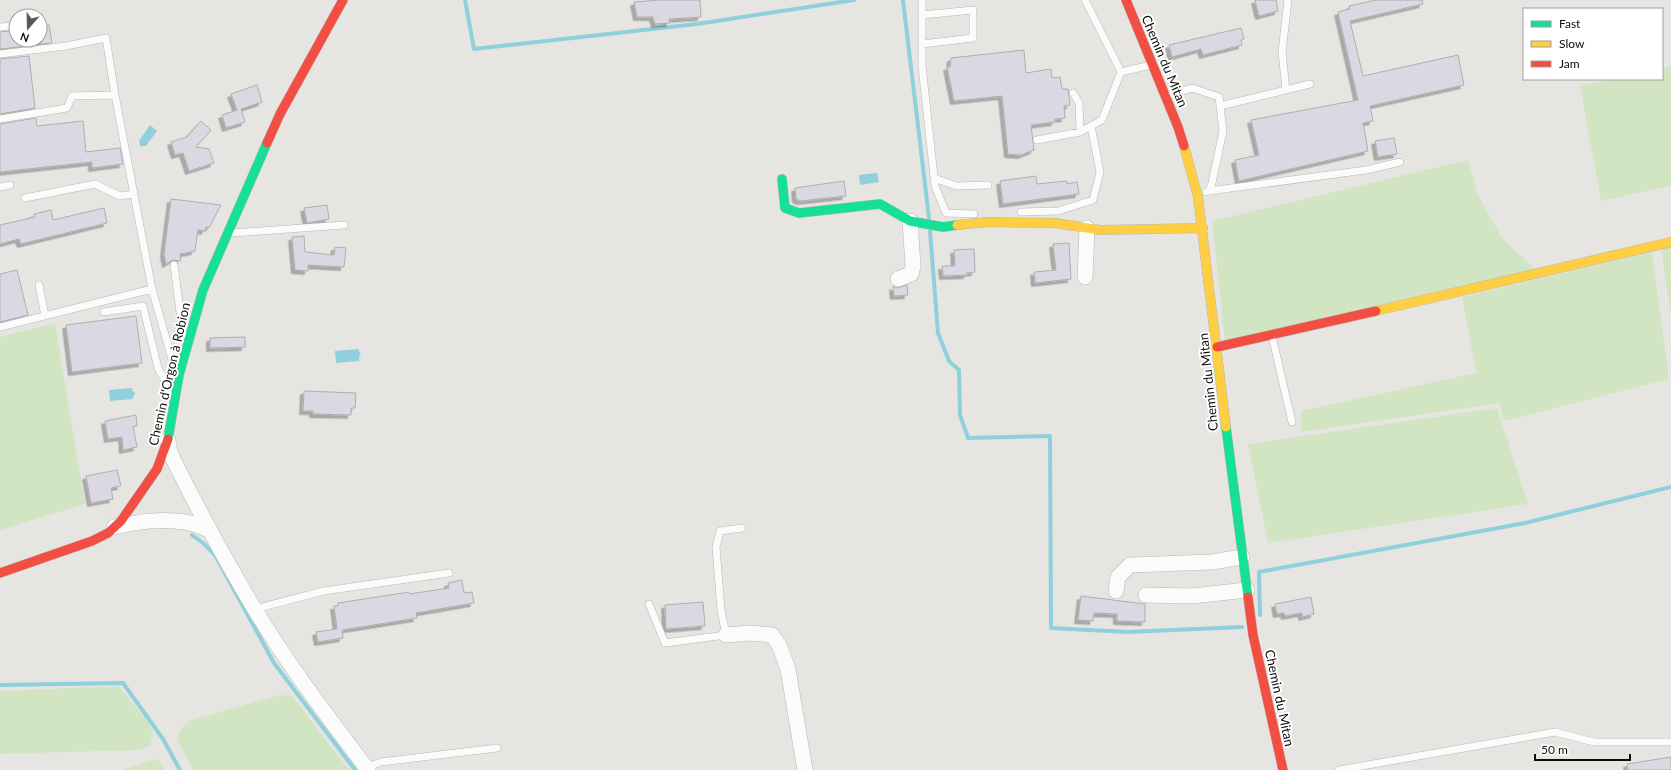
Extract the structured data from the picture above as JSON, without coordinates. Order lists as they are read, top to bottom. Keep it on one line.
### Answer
{"streets":{"street":["Chemin du Mitan","Chemin d'Orgon à Robion"]},"legend":["Fast","Slow","Jam"],"scale_bar":"50 m","north":"bottom"}
